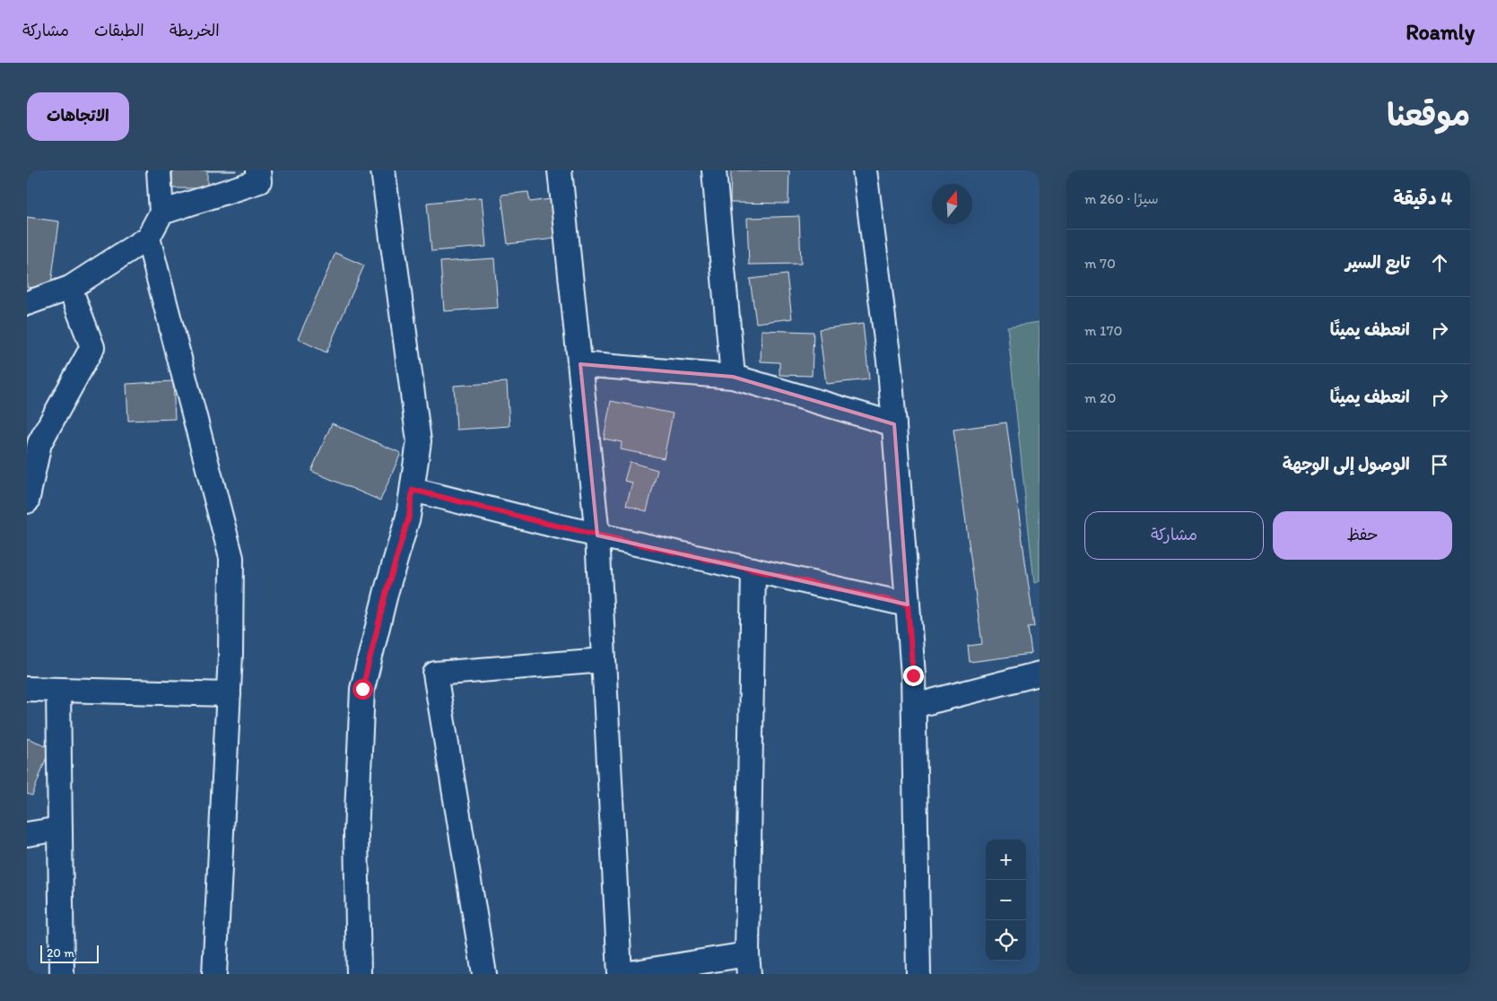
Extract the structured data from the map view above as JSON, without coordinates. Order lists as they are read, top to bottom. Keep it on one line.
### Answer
{"scale_bar":"20 m","north":"top","page":{"header":"Roamly","nav":["الخريطة","الطبقات","مشاركة"],"title":"موقعنا","buttons":["الاتجاهات",["حفظ","مشاركة"]],"heading":["4 دقيقة","سيرًا · 260 m"],"list":[["تابع السير","70 m"],["انعطف يمينًا","170 m"],["انعطف يمينًا","20 m"],"الوصول إلى الوجهة"],"map_buttons":["+","−"],"scale":"20 m"}}
